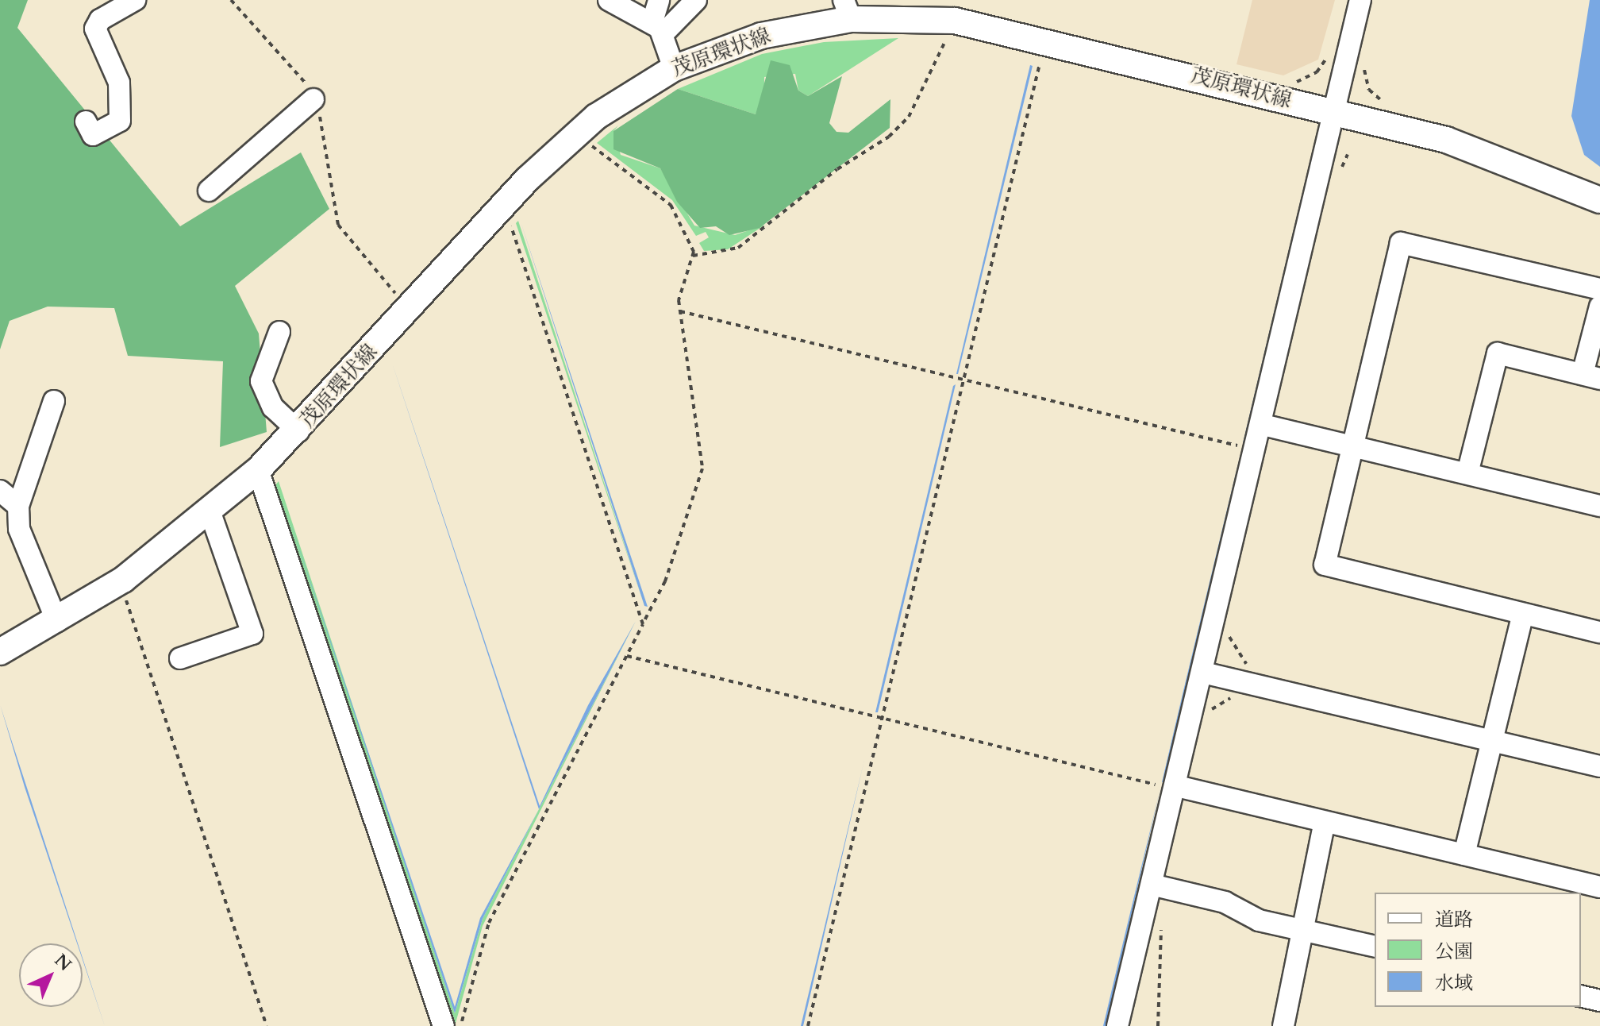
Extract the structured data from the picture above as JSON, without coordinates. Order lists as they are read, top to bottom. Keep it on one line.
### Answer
{"streets":{"main road":["茂原環状線"]},"legend":["道路","公園","水域"],"north":"top right"}
